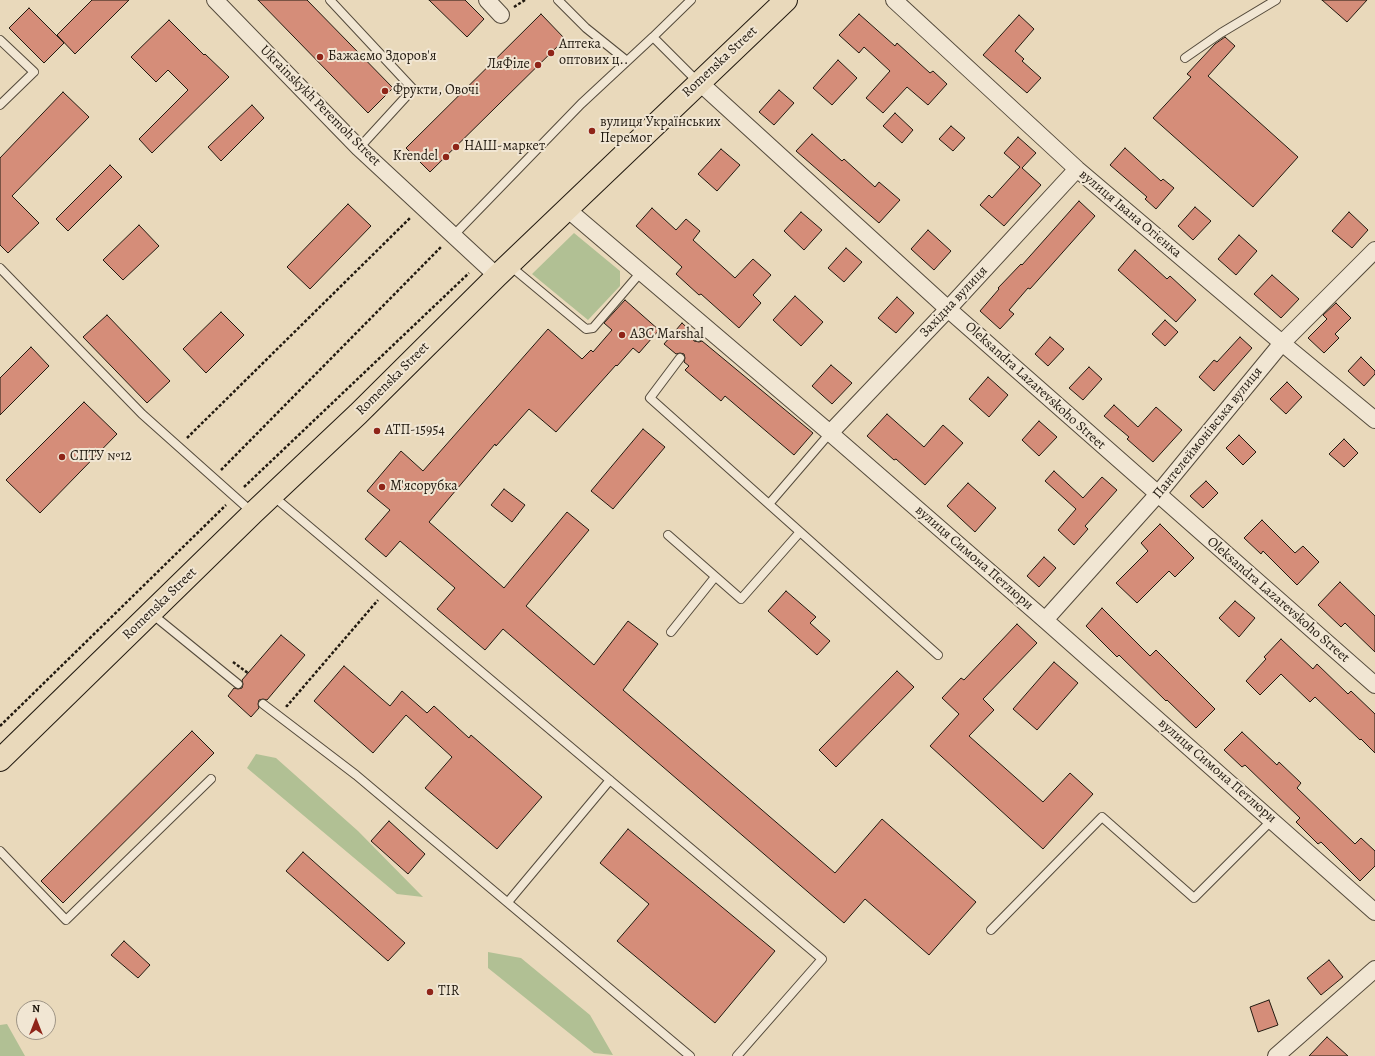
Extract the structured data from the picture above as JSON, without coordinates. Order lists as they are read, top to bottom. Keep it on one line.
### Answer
{"streets":{"main road":["Romenska Street"],"street":["Ukrainskykh Peremoh Street","вулиця Івана Огієнка","Західна вулиця","Oleksandra Lazarevskoho Street","Пантелеймонівська вулиця","вулиця Симона Петлюри"]},"crossings":[["Romenska Street","Ukrainskykh Peremoh Street"],["Romenska Street","Oleksandra Lazarevskoho Street"],["Romenska Street","вулиця Симона Петлюри"],["вулиця Івана Огієнка","Західна вулиця"],["вулиця Івана Огієнка","Пантелеймонівська вулиця"],["Західна вулиця","Oleksandra Lazarevskoho Street"],["Західна вулиця","вулиця Симона Петлюри"],["Oleksandra Lazarevskoho Street","Пантелеймонівська вулиця"],["Пантелеймонівська вулиця","вулиця Симона Петлюри"]],"places":["Аптека оптових ц..","Бажаємо Здоров'я","ЛяФіле","Фрукти, Овочі","вулиця Українських Перемог","НАШ-маркет","Krendel","АЗС Marshal","АТП-15954","СПТУ №12","М'ясорубка","TIR"],"north":"top"}
